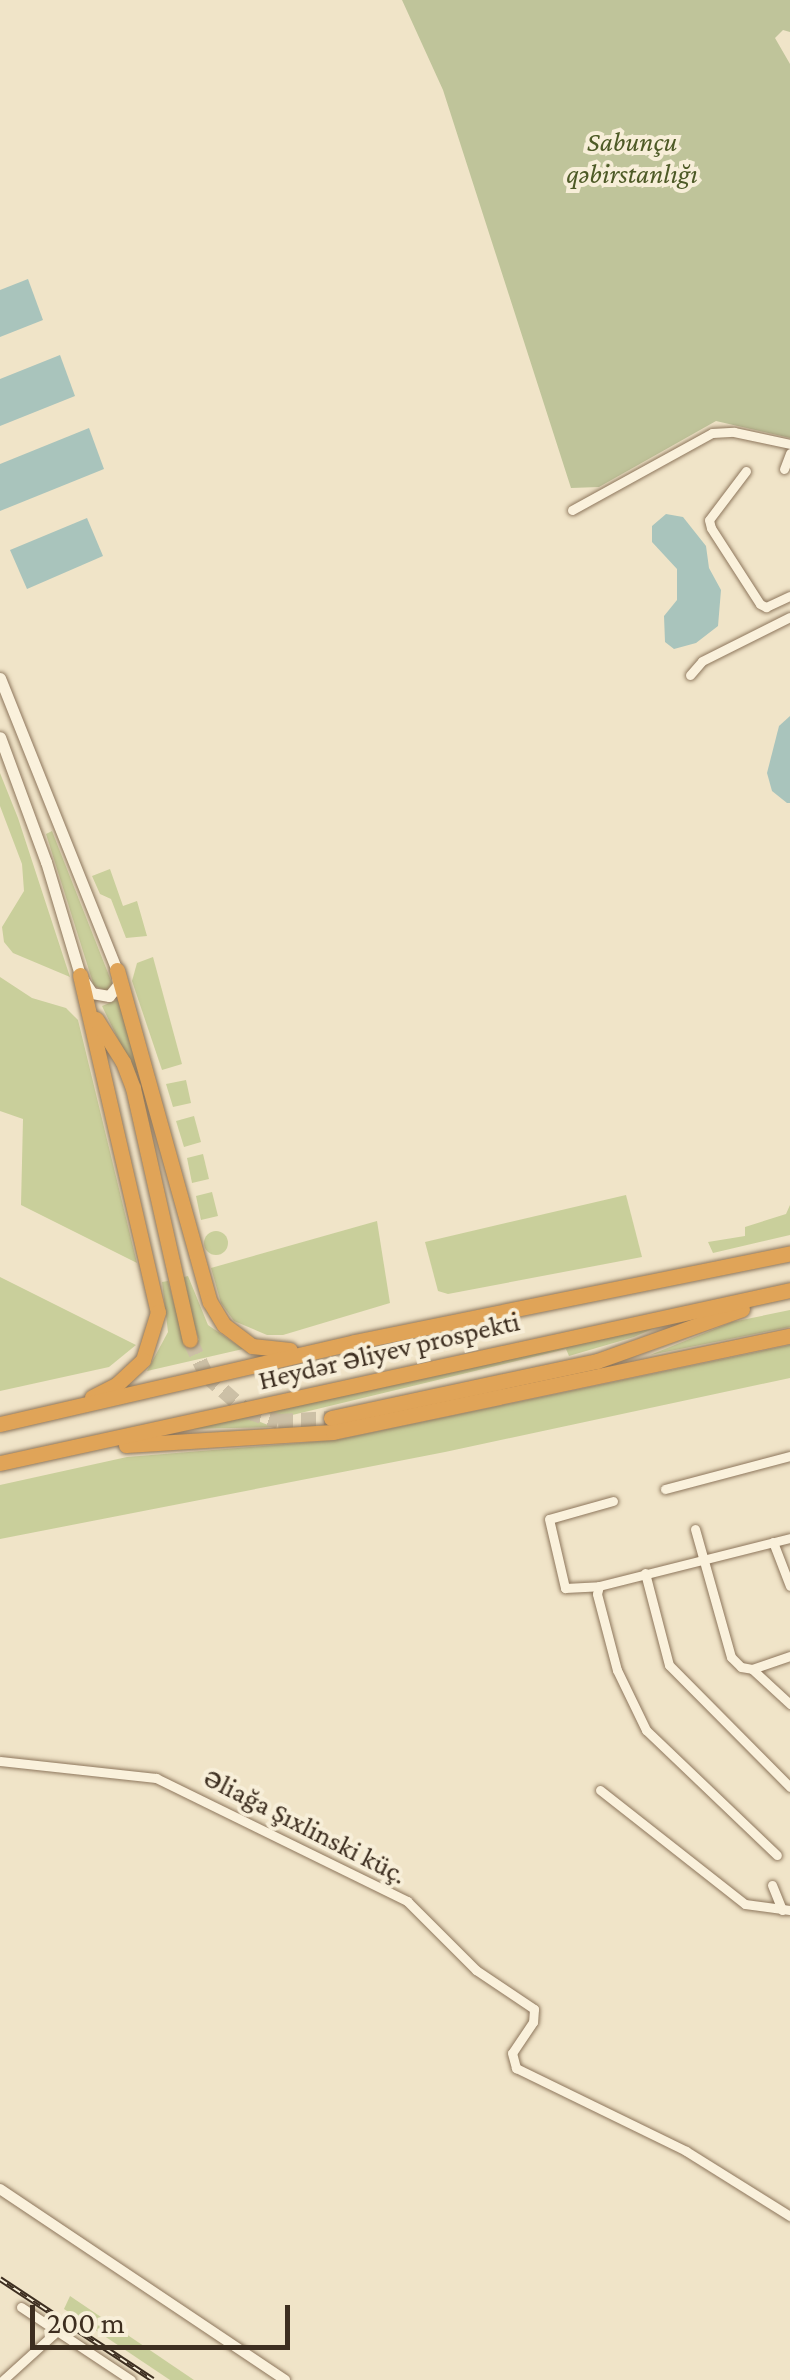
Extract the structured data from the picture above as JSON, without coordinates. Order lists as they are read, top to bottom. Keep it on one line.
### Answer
{"streets":{"highway":["Heydər Əliyev prospekti"],"street":["Əliağa Şıxlinski küç."]},"parks":["Sabunçu qəbirstanlığı"],"scale_bar":"200 m"}
